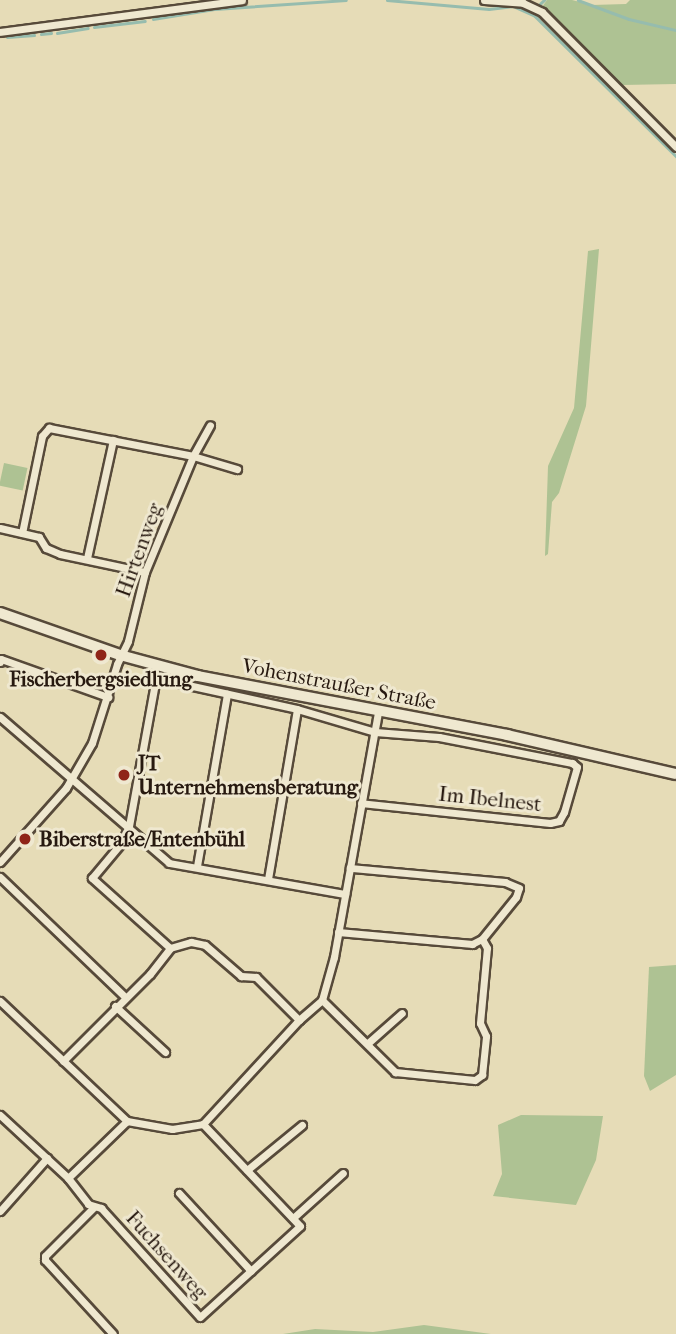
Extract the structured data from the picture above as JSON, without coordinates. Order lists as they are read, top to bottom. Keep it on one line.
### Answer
{"streets":{"main road":["Vohenstraußer Straße"],"street":["Hirtenweg","Im Ibelnest","Fuchsenweg"]},"crossings":[["Hirtenweg","Vohenstraußer Straße"],["Vohenstraußer Straße","Im Ibelnest"]],"places":["Fischerbergsiedlung","JT Unternehmensberatung","Biberstraße/Entenbühl"]}
